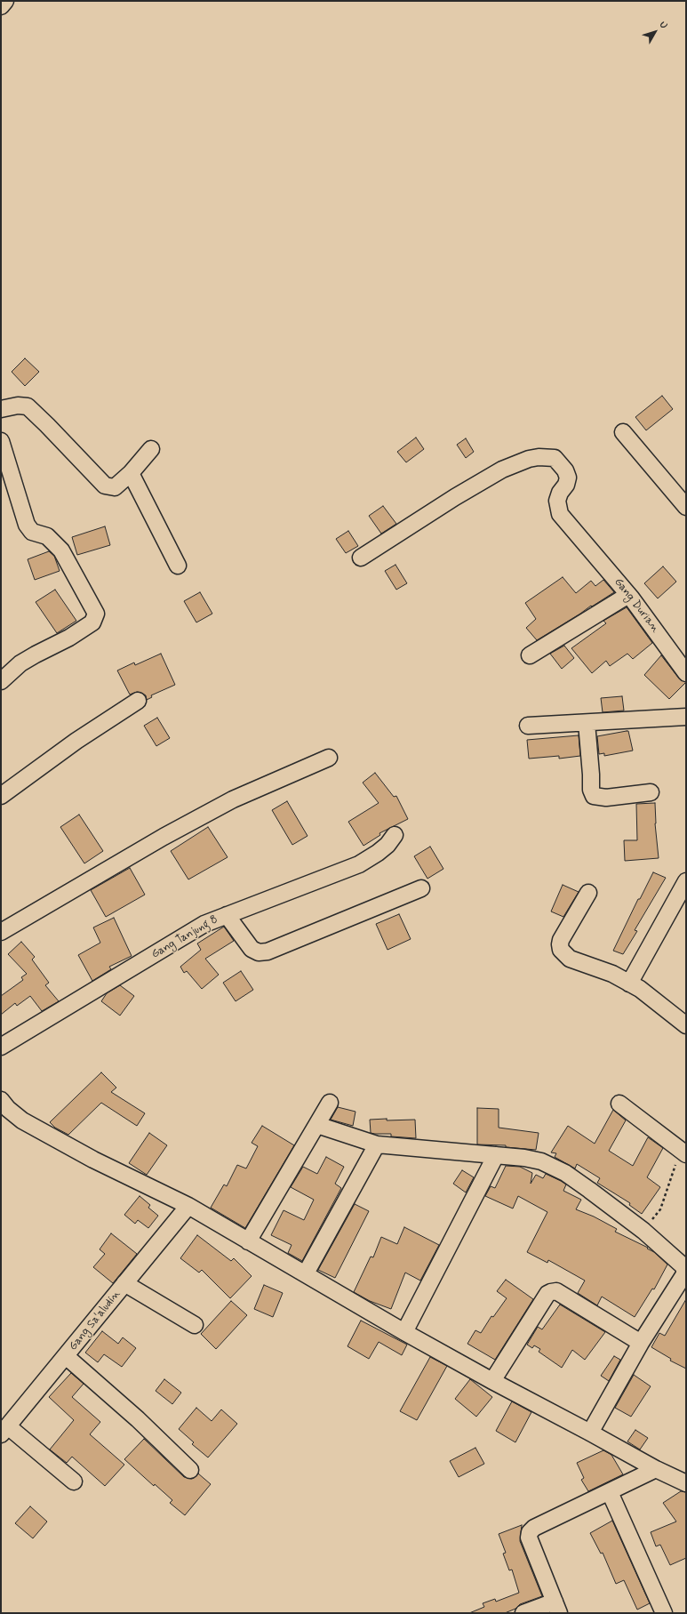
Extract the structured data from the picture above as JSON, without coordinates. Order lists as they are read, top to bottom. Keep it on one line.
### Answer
{"streets":{"street":["Gang Durian","Gang Tanjung 8","Gang Sa'aludin"]},"north":"top right"}
